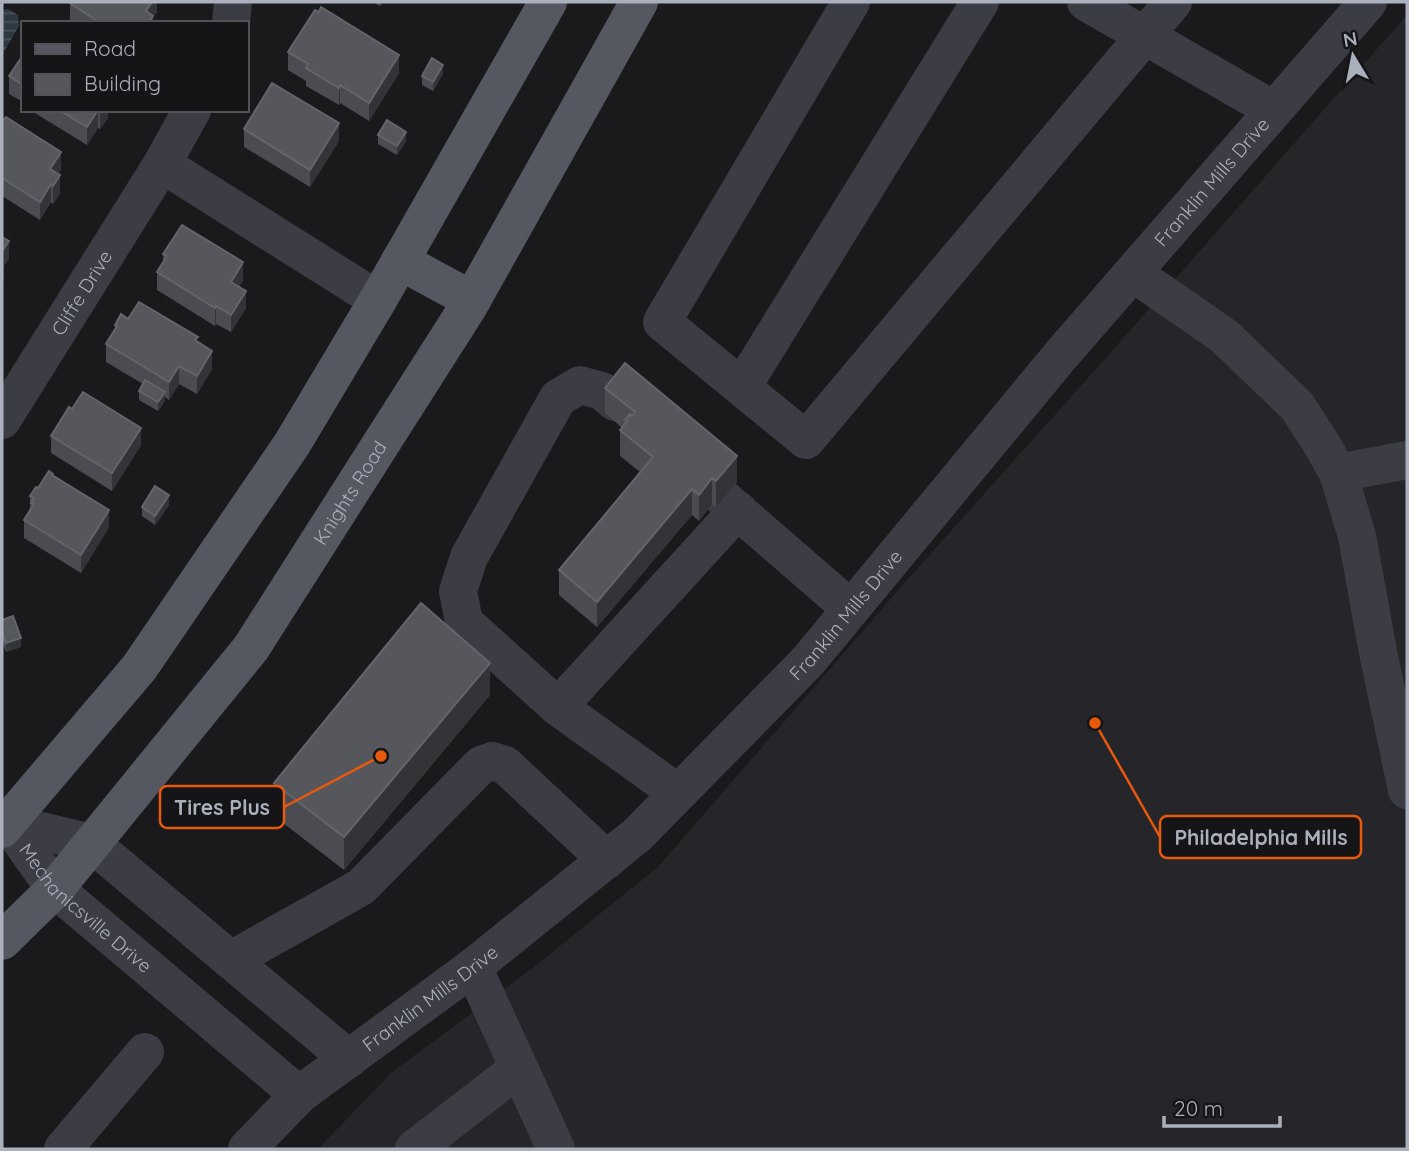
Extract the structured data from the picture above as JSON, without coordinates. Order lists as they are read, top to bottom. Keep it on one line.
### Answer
{"streets":{"main road":["Knights Road"],"street":["Franklin Mills Drive","Cliffe Drive","Mechanicsville Drive"]},"crossings":[["Franklin Mills Drive","Mechanicsville Drive"],["Knights Road","Mechanicsville Drive"]],"places":["Philadelphia Mills","Tires Plus"],"legend":["Road","Building"],"scale_bar":"20 m","north":"top"}
